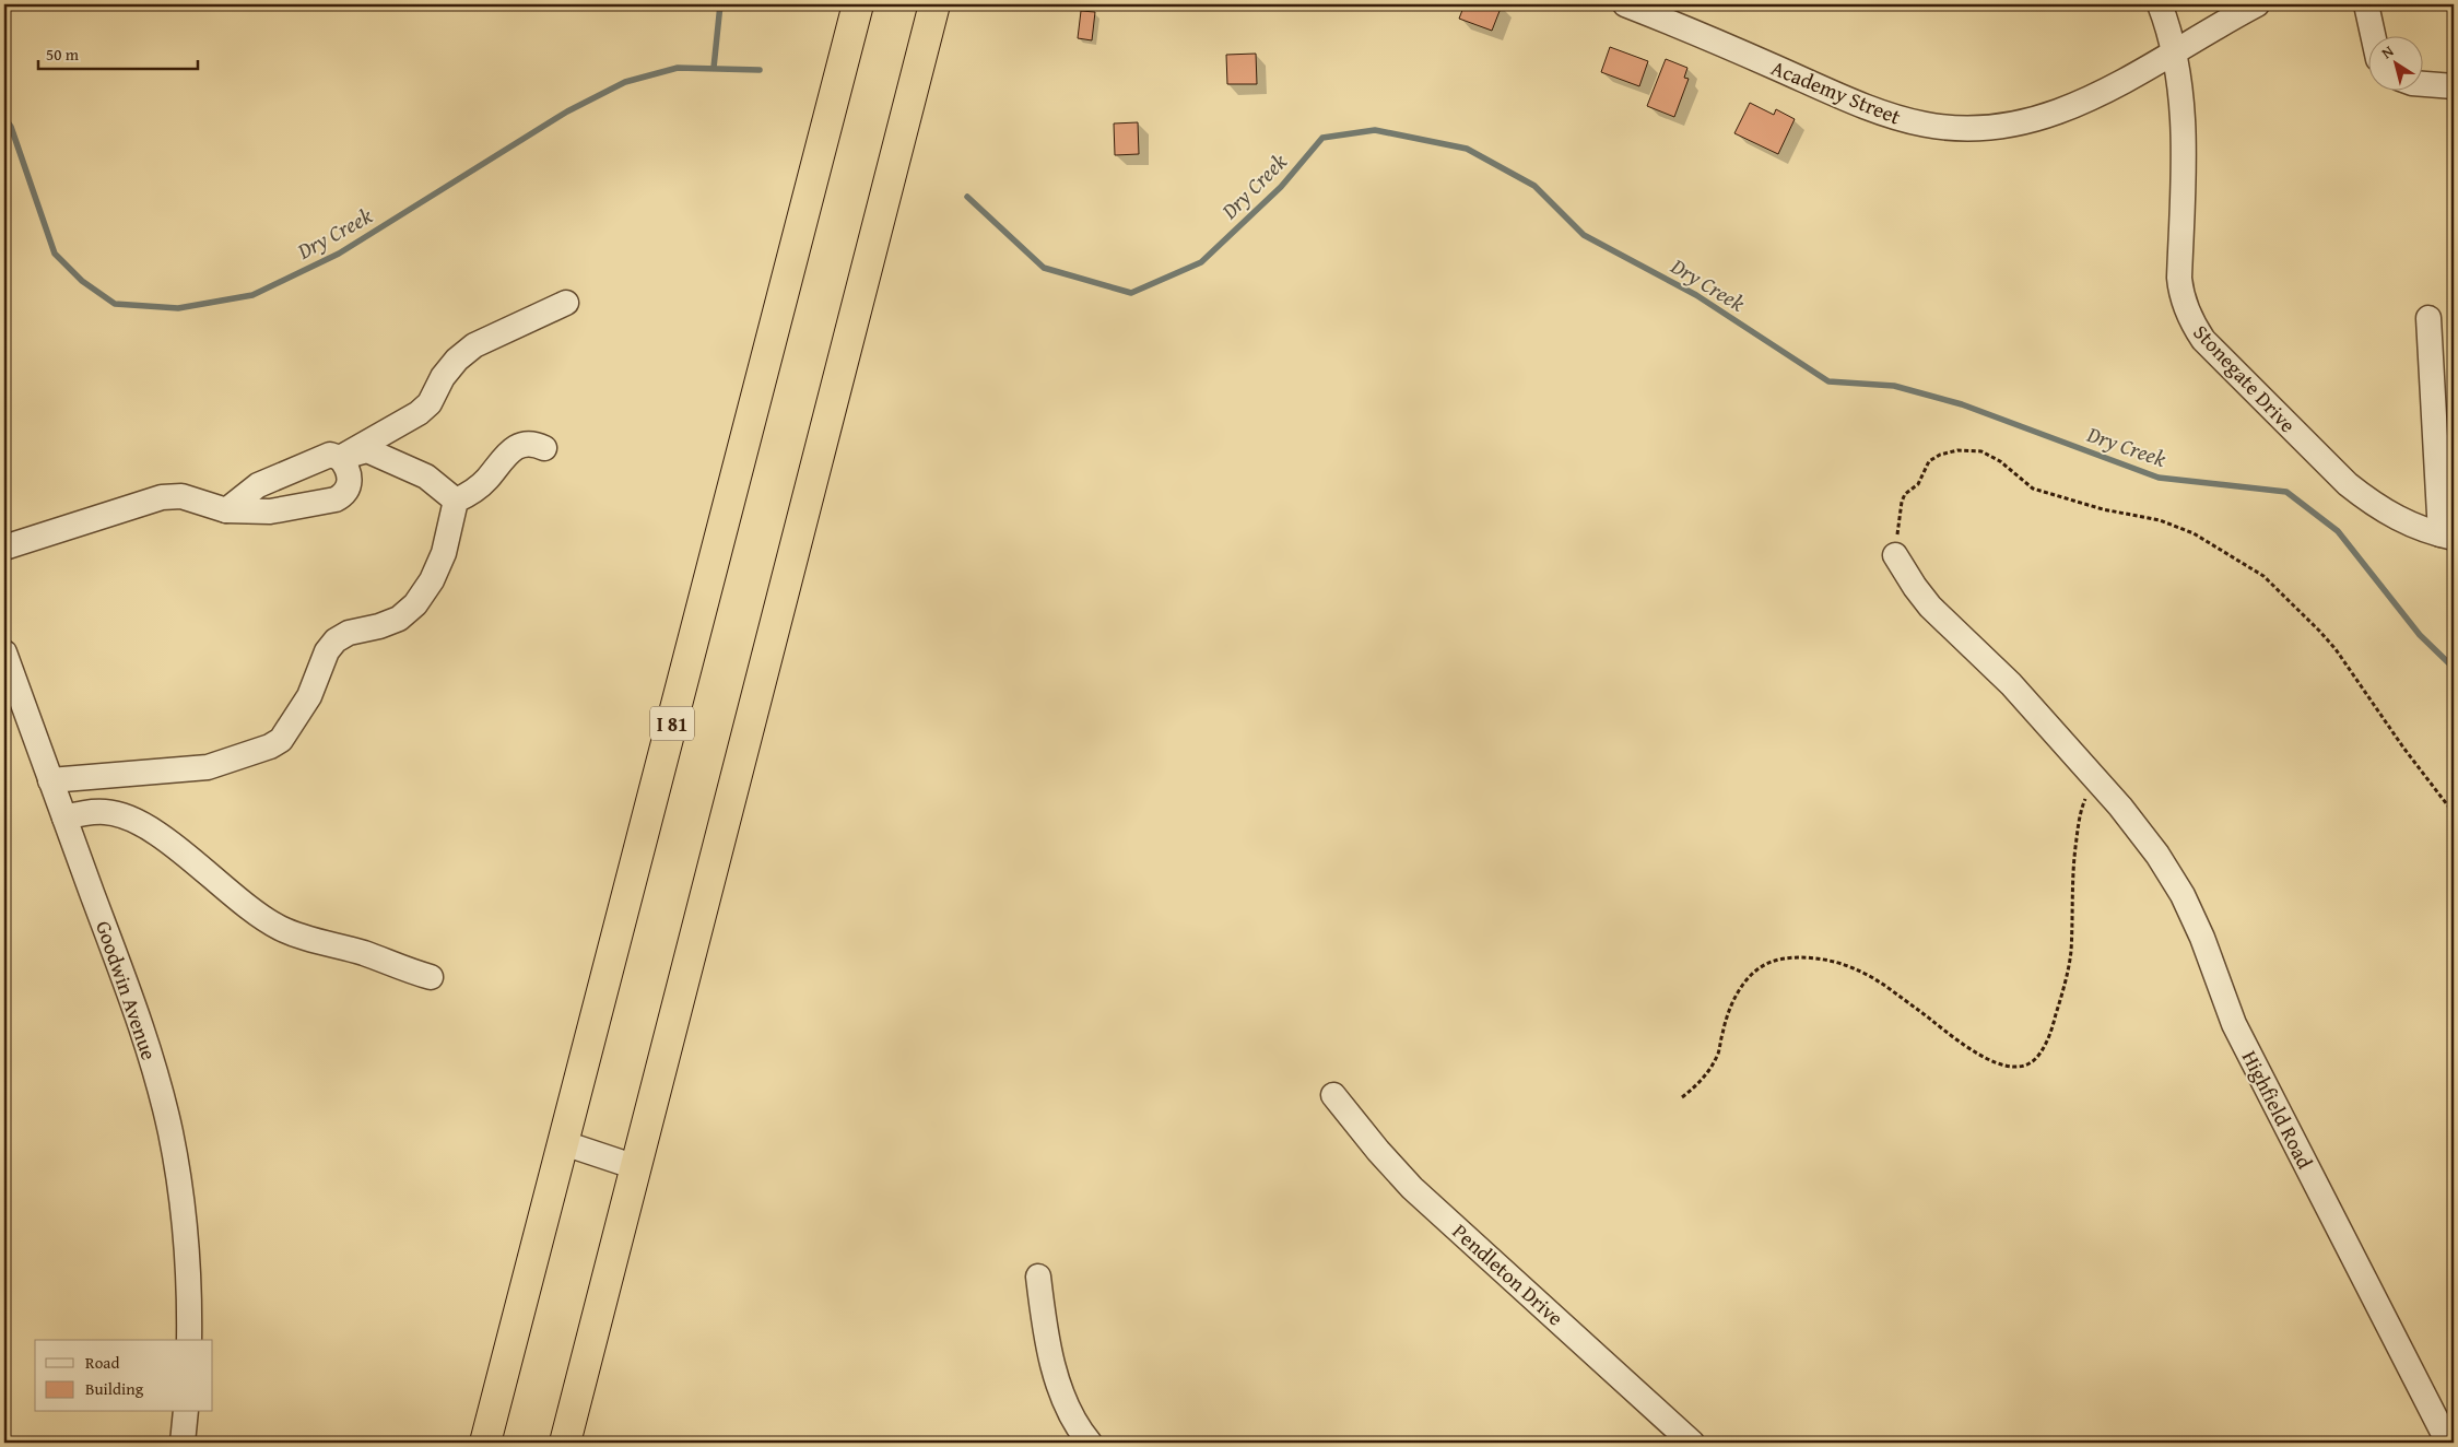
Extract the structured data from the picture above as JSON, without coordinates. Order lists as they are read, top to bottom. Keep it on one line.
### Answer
{"streets":{"highway":["I 81"],"street":["Academy Street","Stonegate Drive","Goodwin Avenue","Highfield Road","Pendleton Drive"]},"crossings":[["Academy Street","Stonegate Drive"]],"water":["Dry Creek"],"legend":["Road","Building"],"scale_bar":"50 m","north":"top left"}
